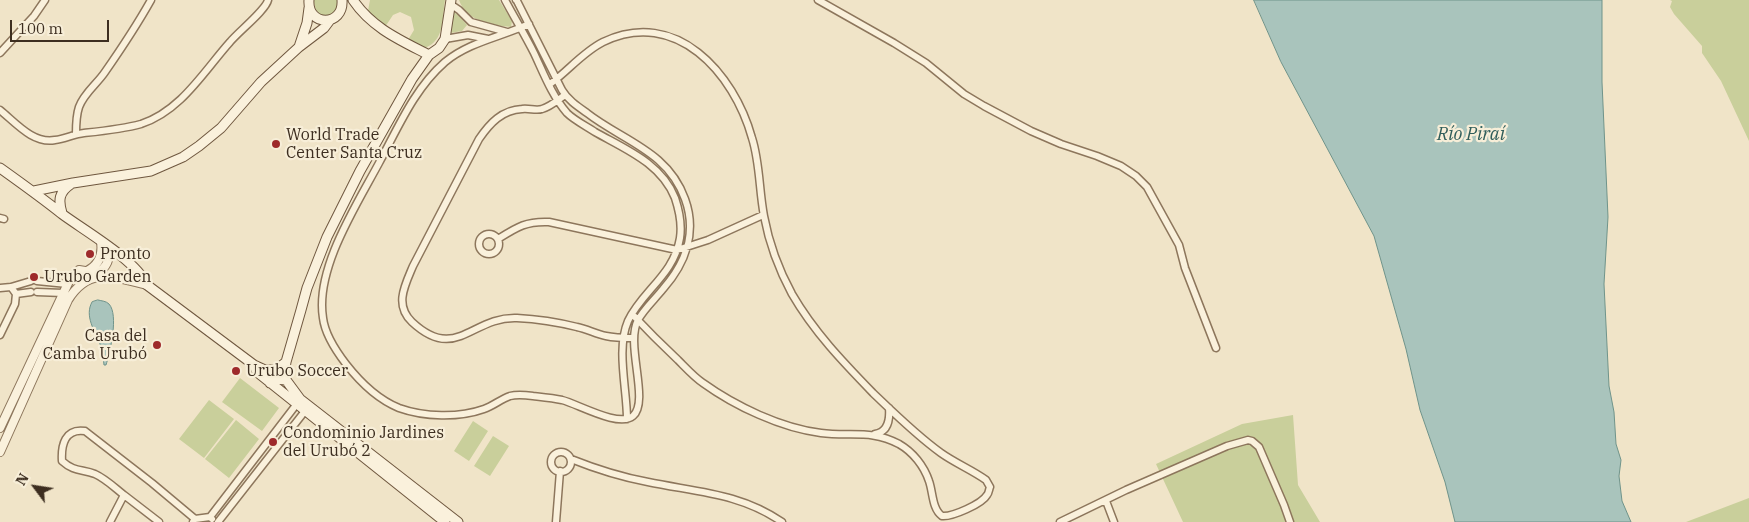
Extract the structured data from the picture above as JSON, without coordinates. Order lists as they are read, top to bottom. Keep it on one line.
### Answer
{"water":["Río Piraí"],"places":["World Trade Center Santa Cruz","Pronto","Urubo Garden","Casa del Camba Urubó","Urubo Soccer","Condominio Jardines del Urubó 2"],"scale_bar":"100 m","north":"top left"}
